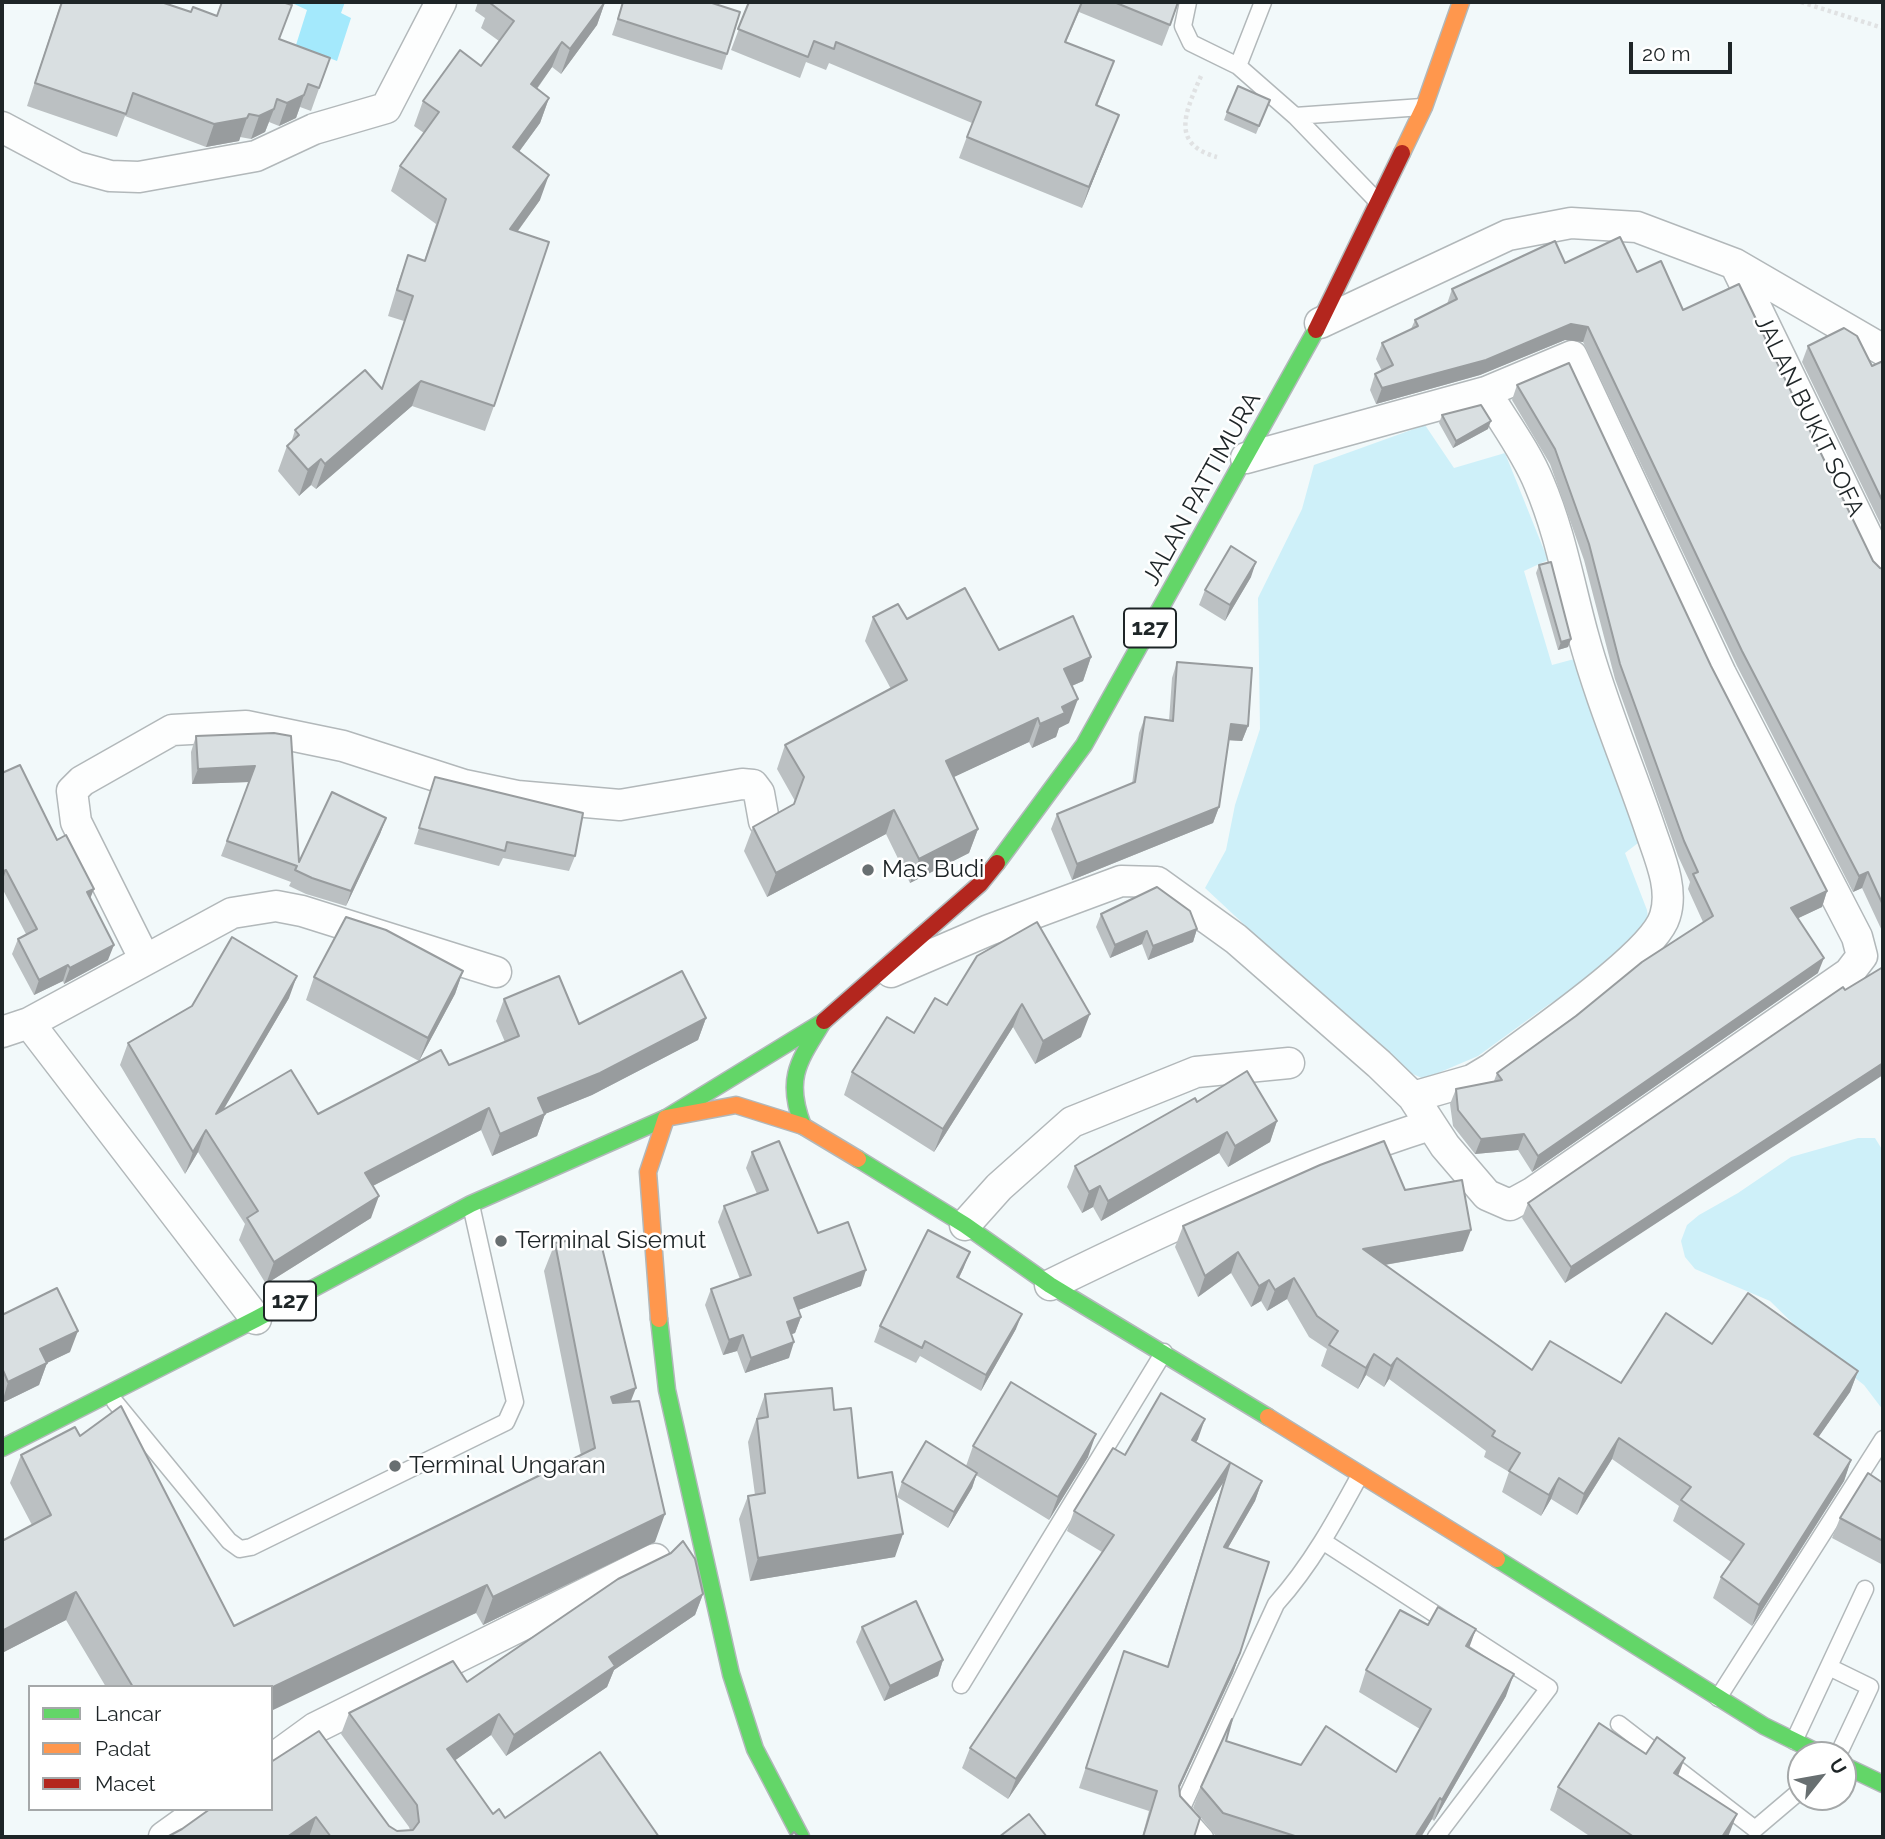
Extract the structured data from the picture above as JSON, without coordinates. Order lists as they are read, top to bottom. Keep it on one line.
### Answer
{"streets":{"main road":["JALAN PATTIMURA","127"],"street":["JALAN BUKIT SOFA"]},"crossings":[["JALAN PATTIMURA","127"]],"places":["Mas Budi","Terminal Sisemut","Terminal Ungaran"],"legend":["Lancar","Padat","Macet"],"scale_bar":"20 m","north":"top right"}
